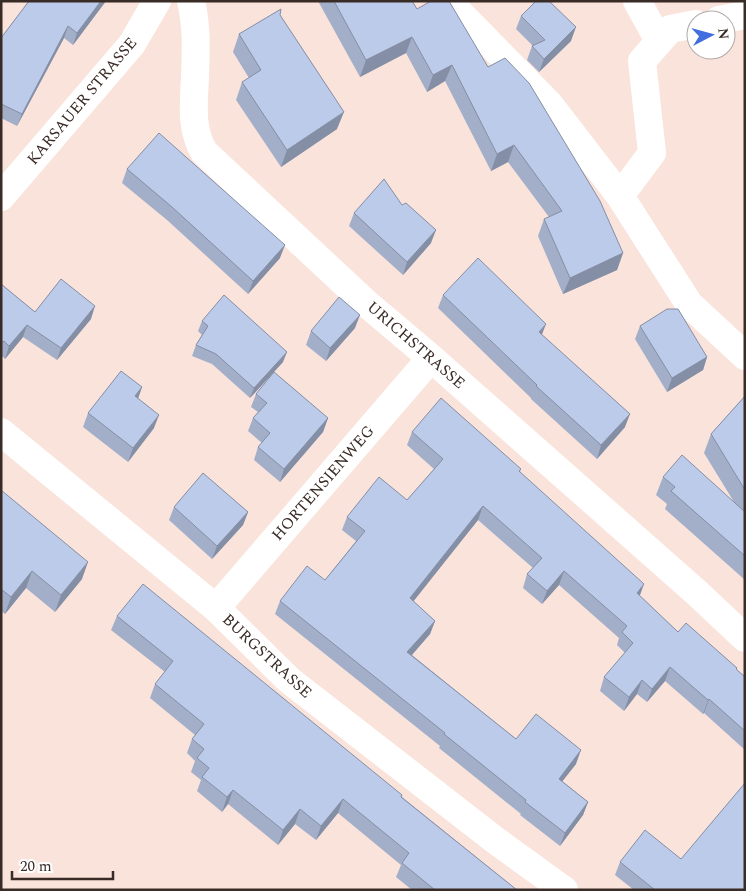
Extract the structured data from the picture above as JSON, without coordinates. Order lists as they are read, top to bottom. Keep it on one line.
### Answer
{"streets":{"street":["KARSAUER STRASSE","URICHSTRASSE","HORTENSIENWEG","BURGSTRASSE"]},"crossings":[["URICHSTRASSE","HORTENSIENWEG"],["HORTENSIENWEG","BURGSTRASSE"]],"scale_bar":"20 m","north":"right"}
